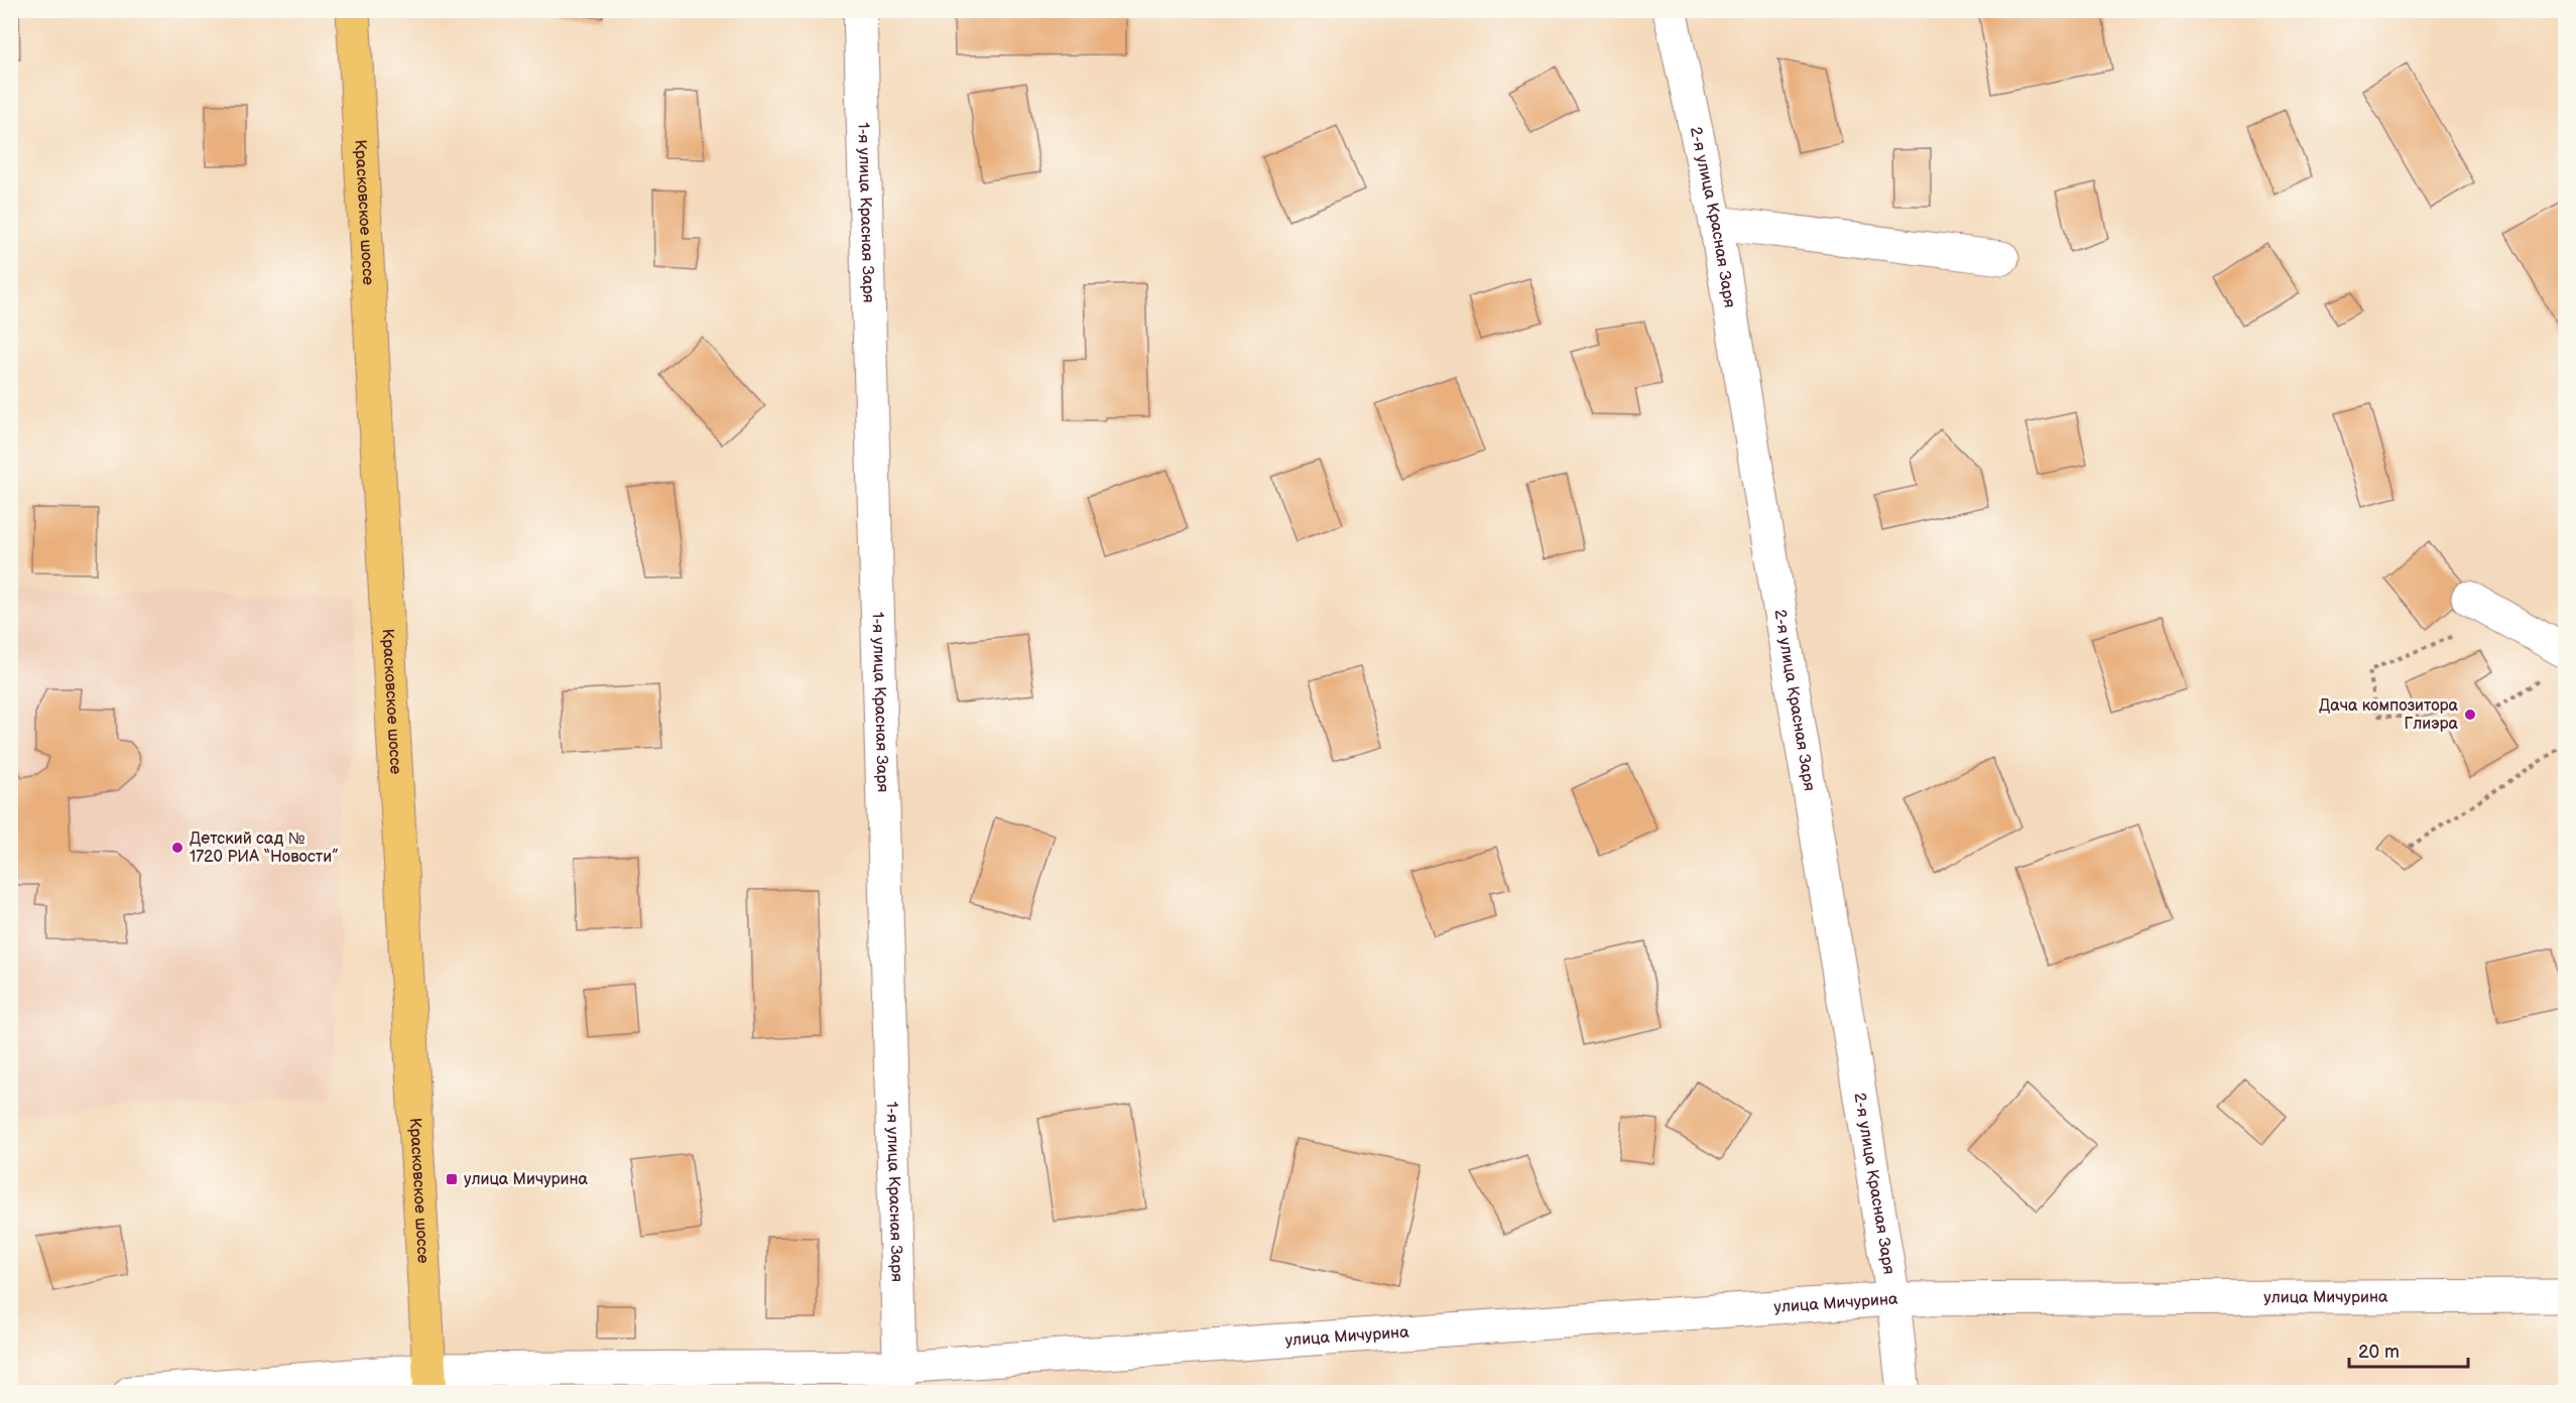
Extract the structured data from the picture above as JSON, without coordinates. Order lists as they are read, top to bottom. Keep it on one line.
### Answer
{"streets":{"main road":["Красковское шоссе"],"street":["1-я улица Красная Заря","2-я улица Красная Заря","улица Мичурина"]},"crossings":[["1-я улица Красная Заря","улица Мичурина"],["Красковское шоссе","улица Мичурина"],["2-я улица Красная Заря","улица Мичурина"]],"places":{"other":["Дача композитора Глиэра","Детский сад № 1720 РИА “Новости”"],"transit":["улица Мичурина"]},"scale_bar":"20 m"}
